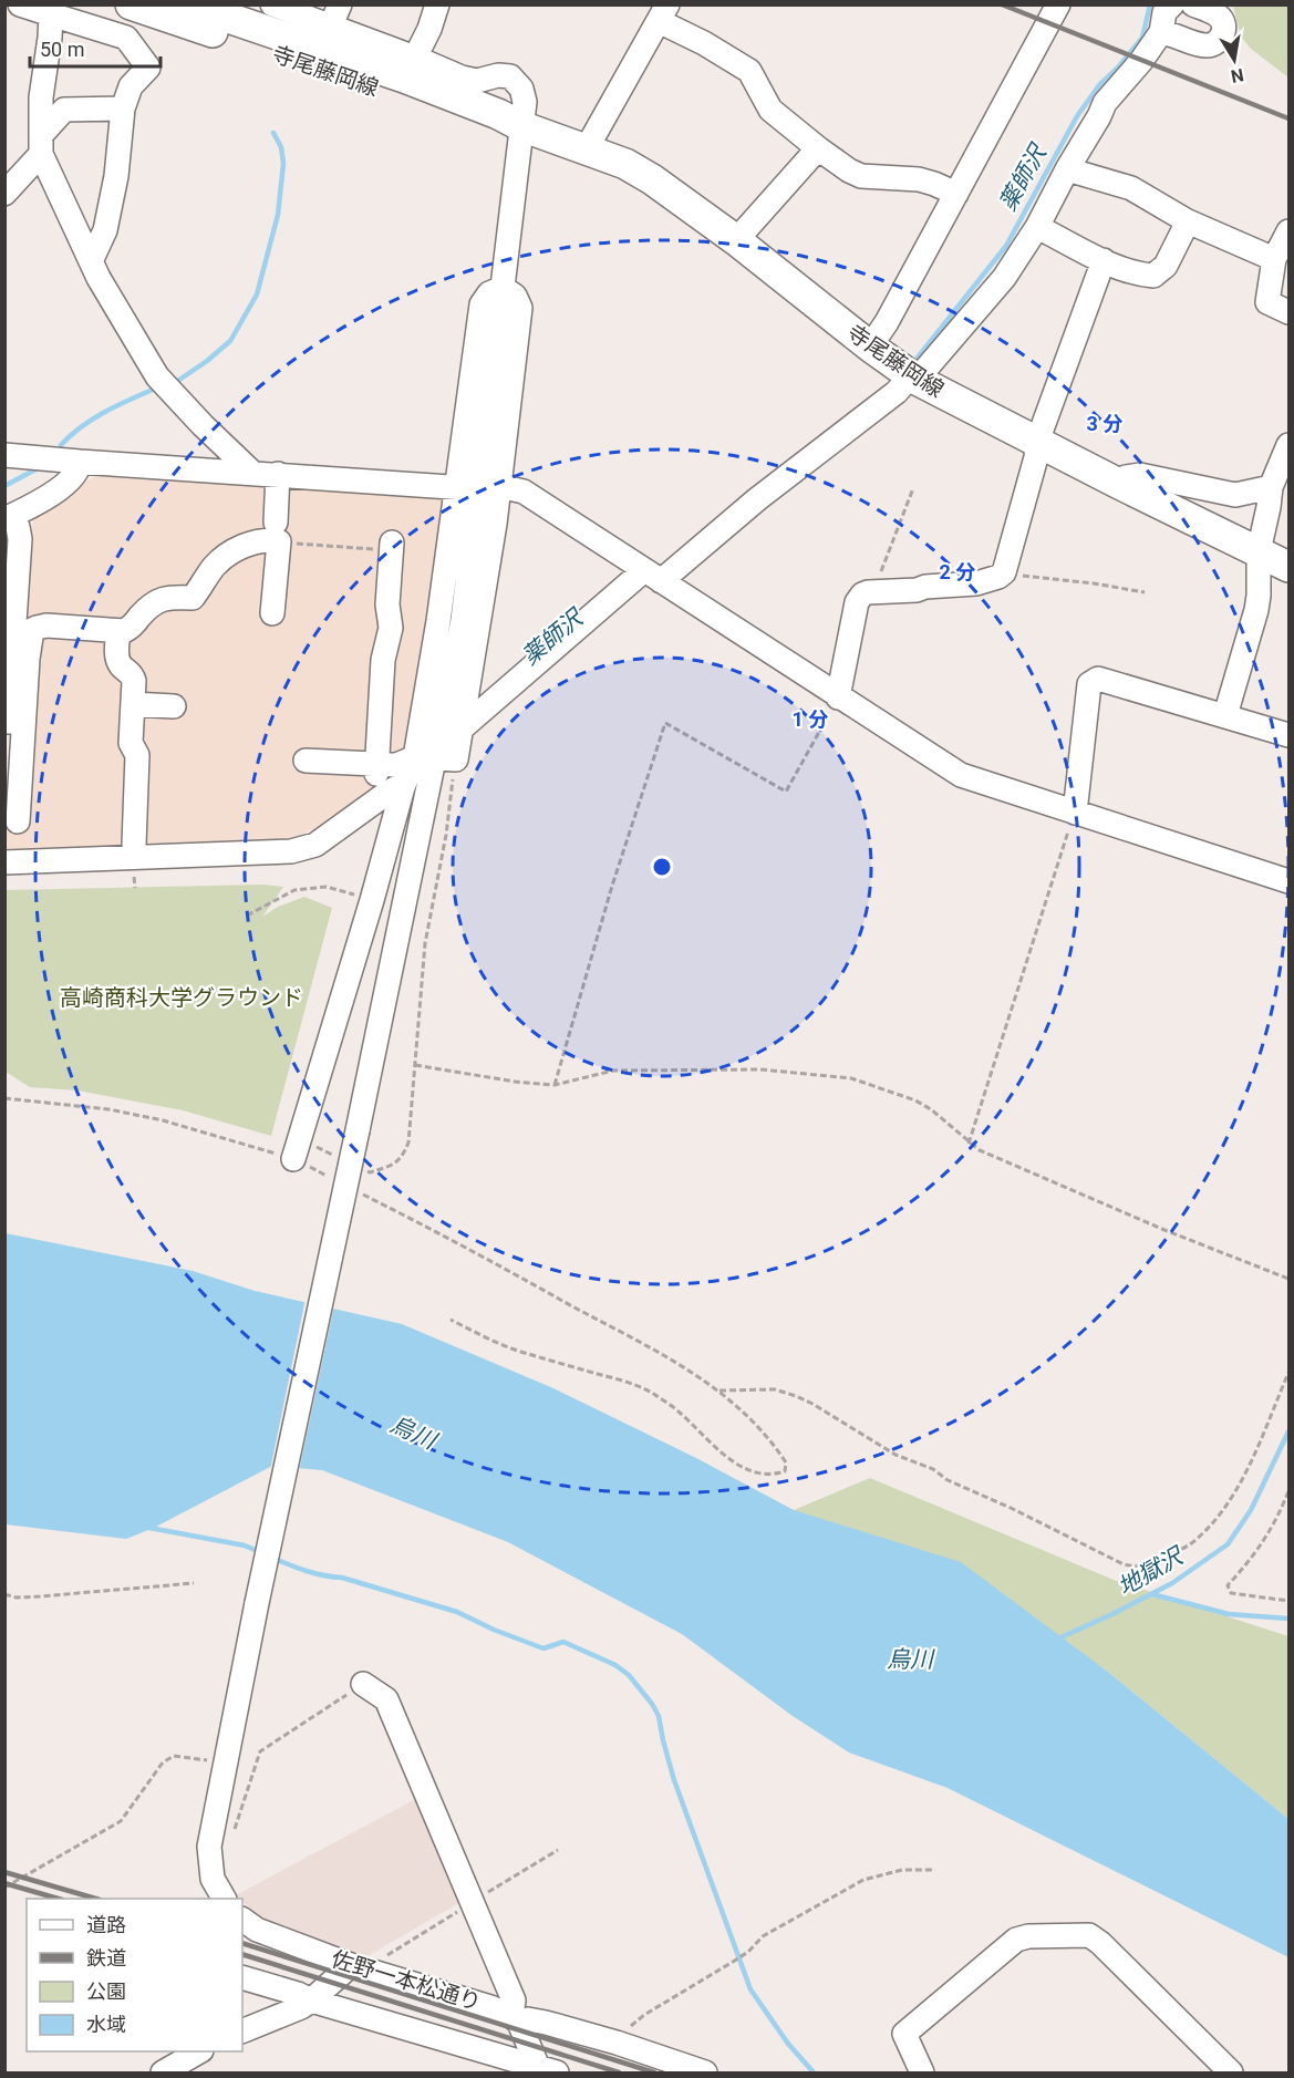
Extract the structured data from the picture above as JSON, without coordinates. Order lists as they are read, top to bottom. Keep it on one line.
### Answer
{"streets":{"main road":["寺尾藤岡線"],"street":["佐野一本松通り"]},"water":["薬師沢","烏川","地獄沢"],"parks":["高崎商科大学グラウンド"],"legend":["道路","鉄道","公園","水域"],"scale_bar":"50 m","north":"bottom","rings":["3 分","2 分","1 分"]}
